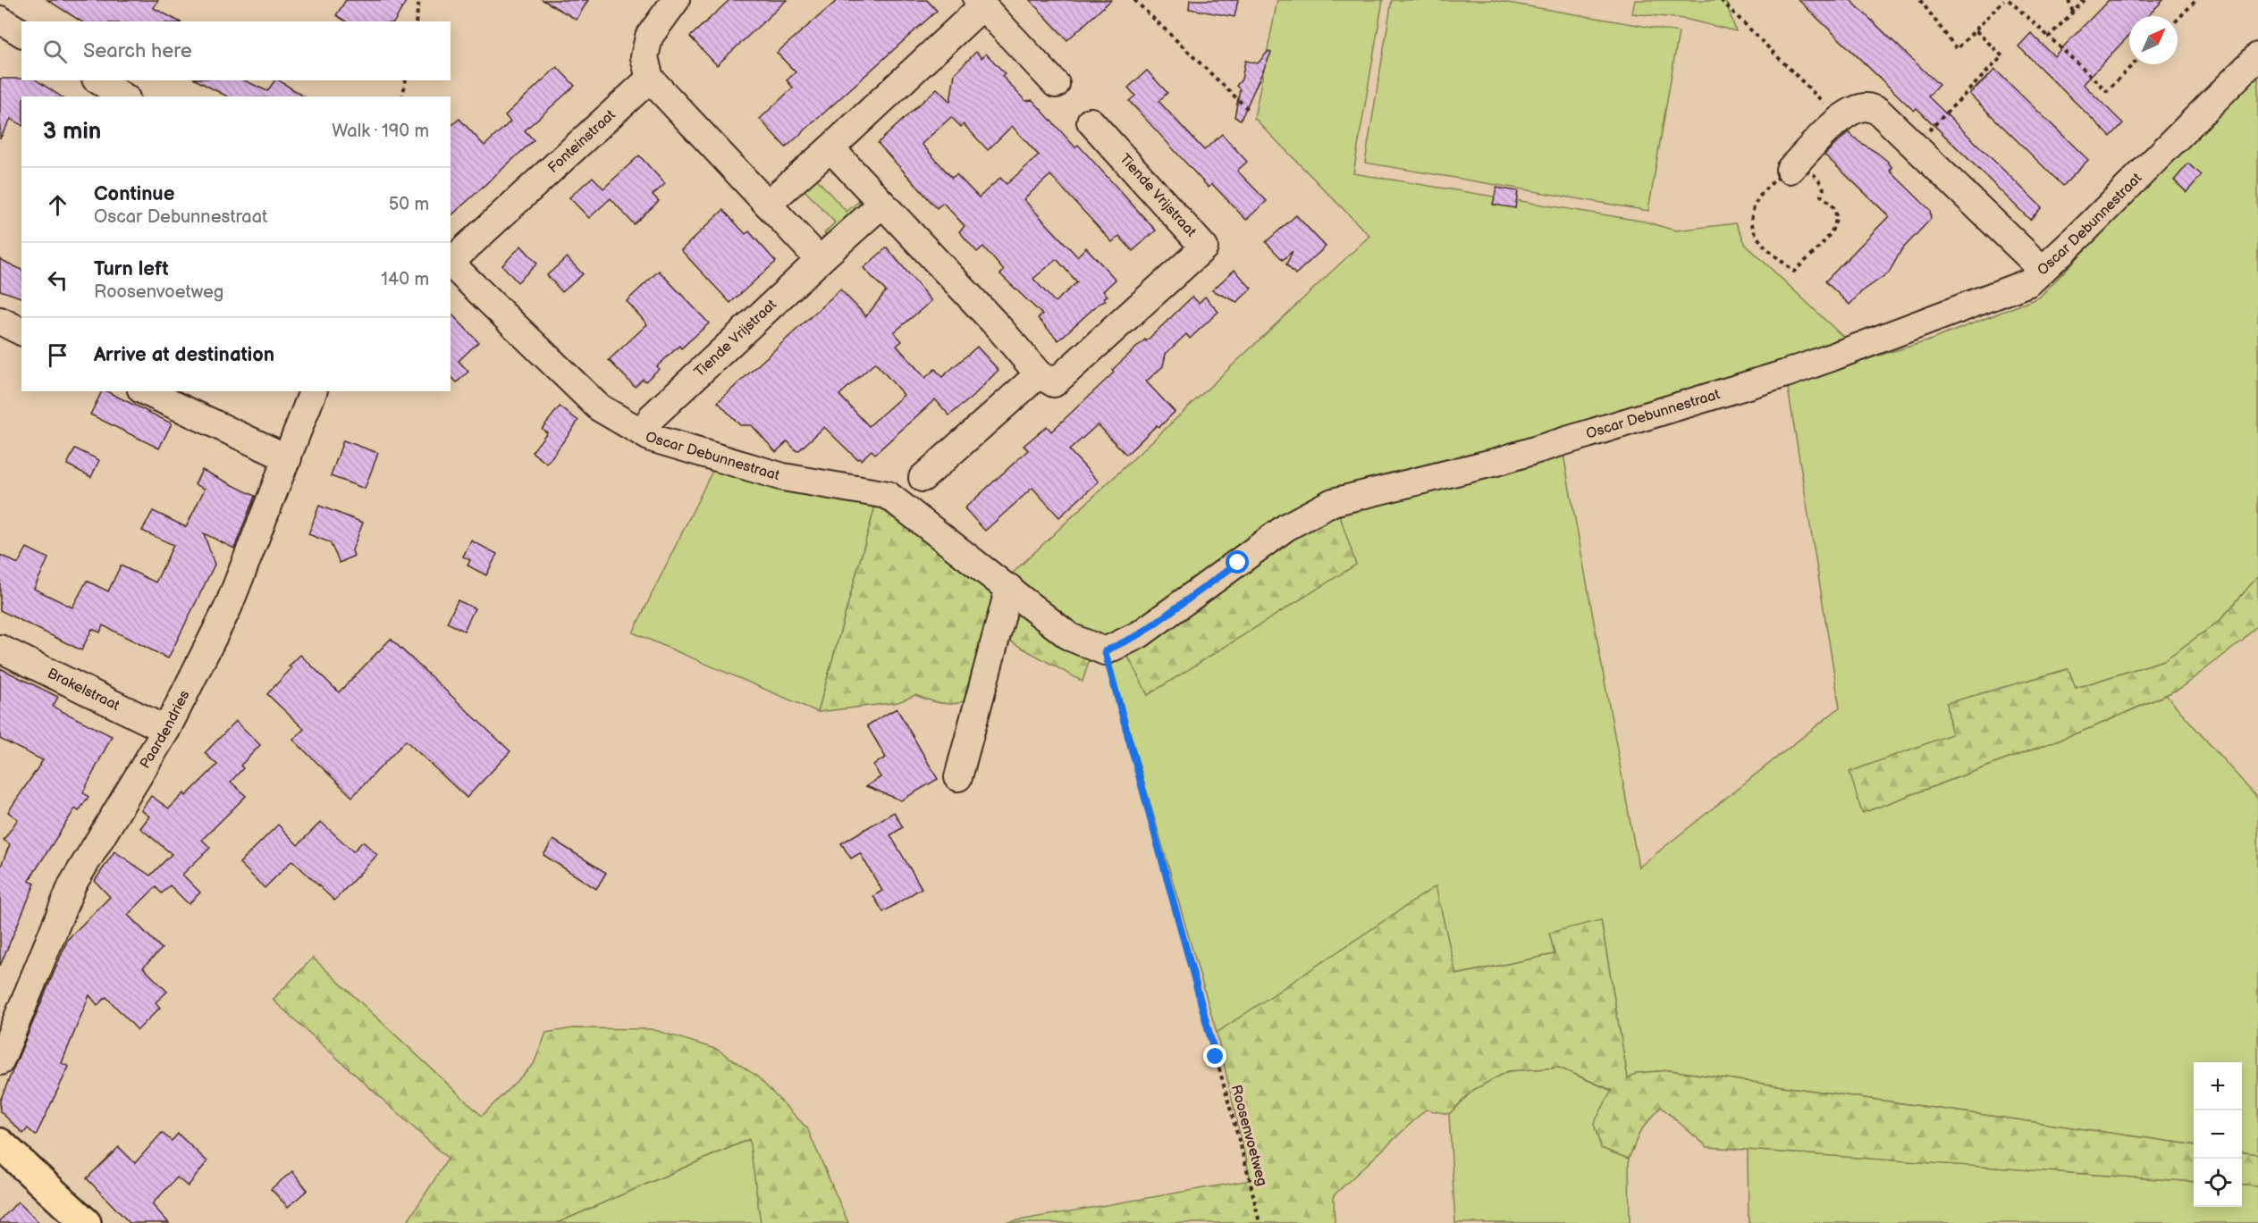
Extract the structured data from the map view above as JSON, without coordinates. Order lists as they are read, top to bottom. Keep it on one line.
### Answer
{"streets":{"street":["Fonteinstraat","Tiende Vrijstraat","Oscar Debunnestraat","Brakelstraat","Paardendries"],"path":["Roosenvoetweg"]},"crossings":[["Oscar Debunnestraat","Roosenvoetweg"],["Brakelstraat","Paardendries"]],"north":"top right","page":{"search":"Search here","heading":["3 min","Walk · 190 m"],"list":[["Continue","Oscar Debunnestraat","50 m"],["Turn left","Roosenvoetweg","140 m"],"Arrive at destination"],"map_buttons":["+","−"]}}
